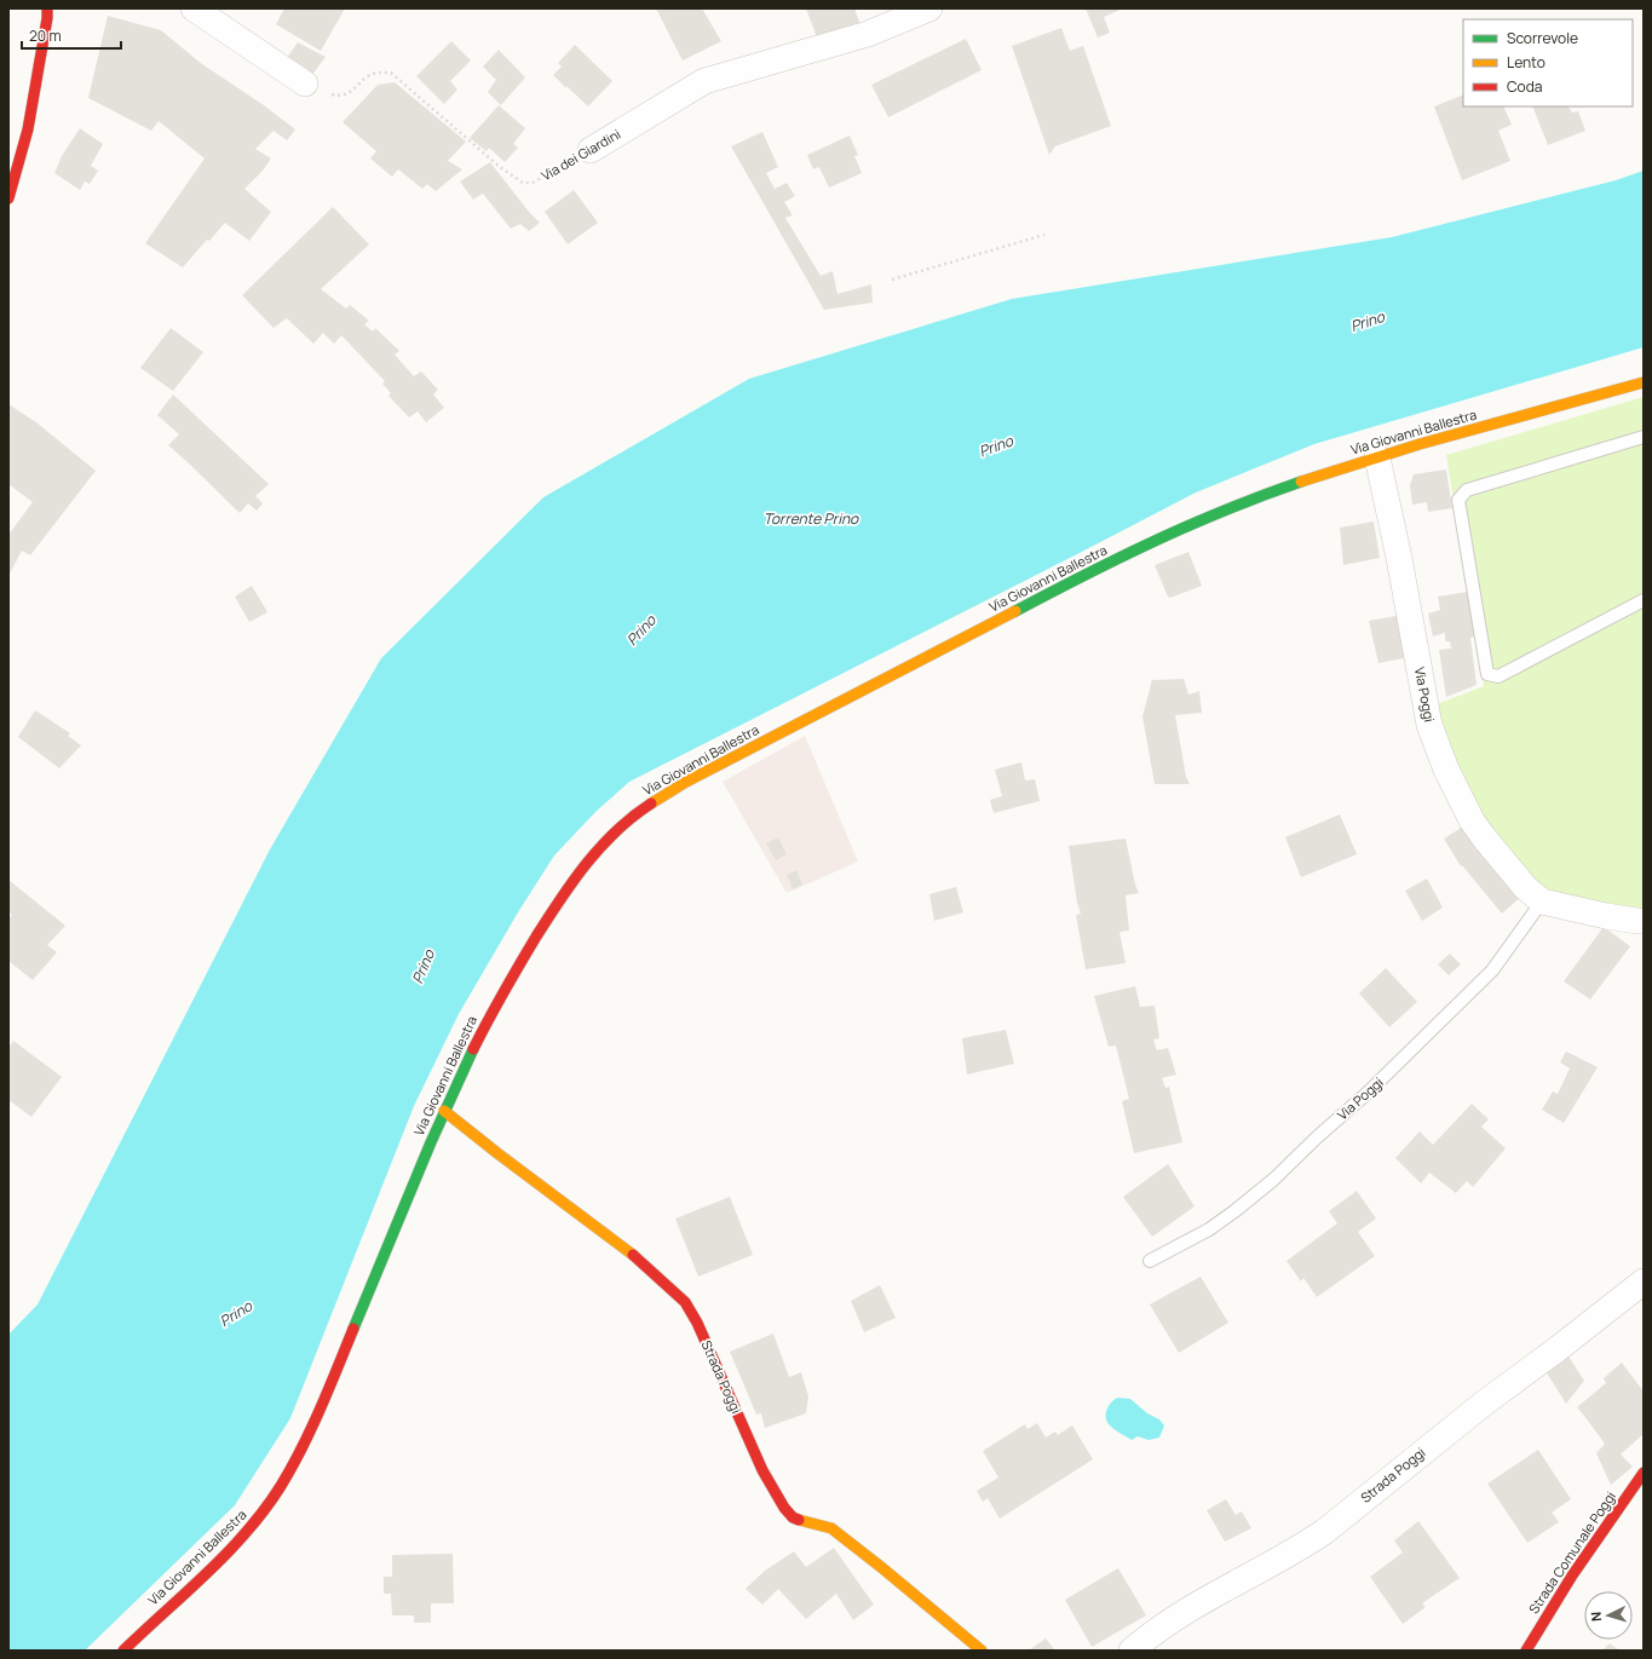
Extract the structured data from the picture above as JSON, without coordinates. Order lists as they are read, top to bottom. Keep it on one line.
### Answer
{"streets":{"street":["Via dei Giardini","Via Giovanni Ballestra","Via Poggi","Strada Poggi","Strada Comunale Poggi"]},"crossings":[["Via Giovanni Ballestra","Via Poggi"],["Via Giovanni Ballestra","Strada Poggi"]],"water":["Prino","Torrente Prino"],"legend":["Scorrevole","Lento","Coda"],"scale_bar":"20 m","north":"left"}
